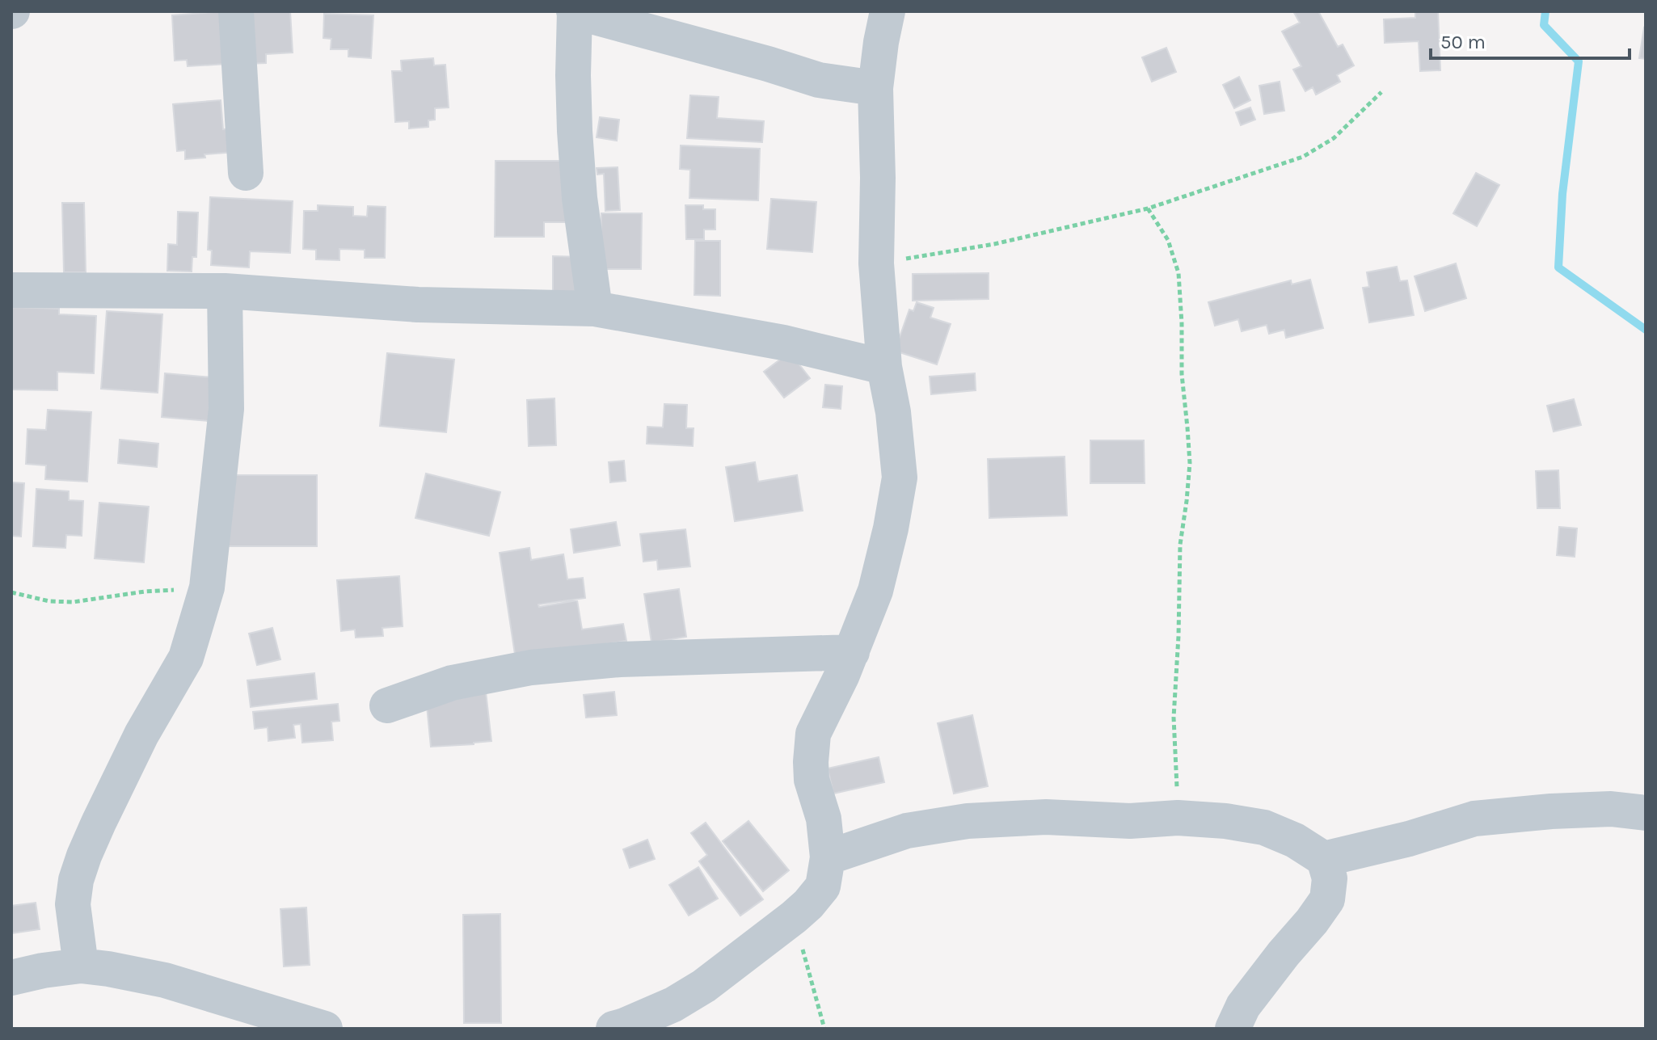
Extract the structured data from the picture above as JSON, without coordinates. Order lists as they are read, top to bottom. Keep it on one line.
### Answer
{"scale_bar":"50 m"}
